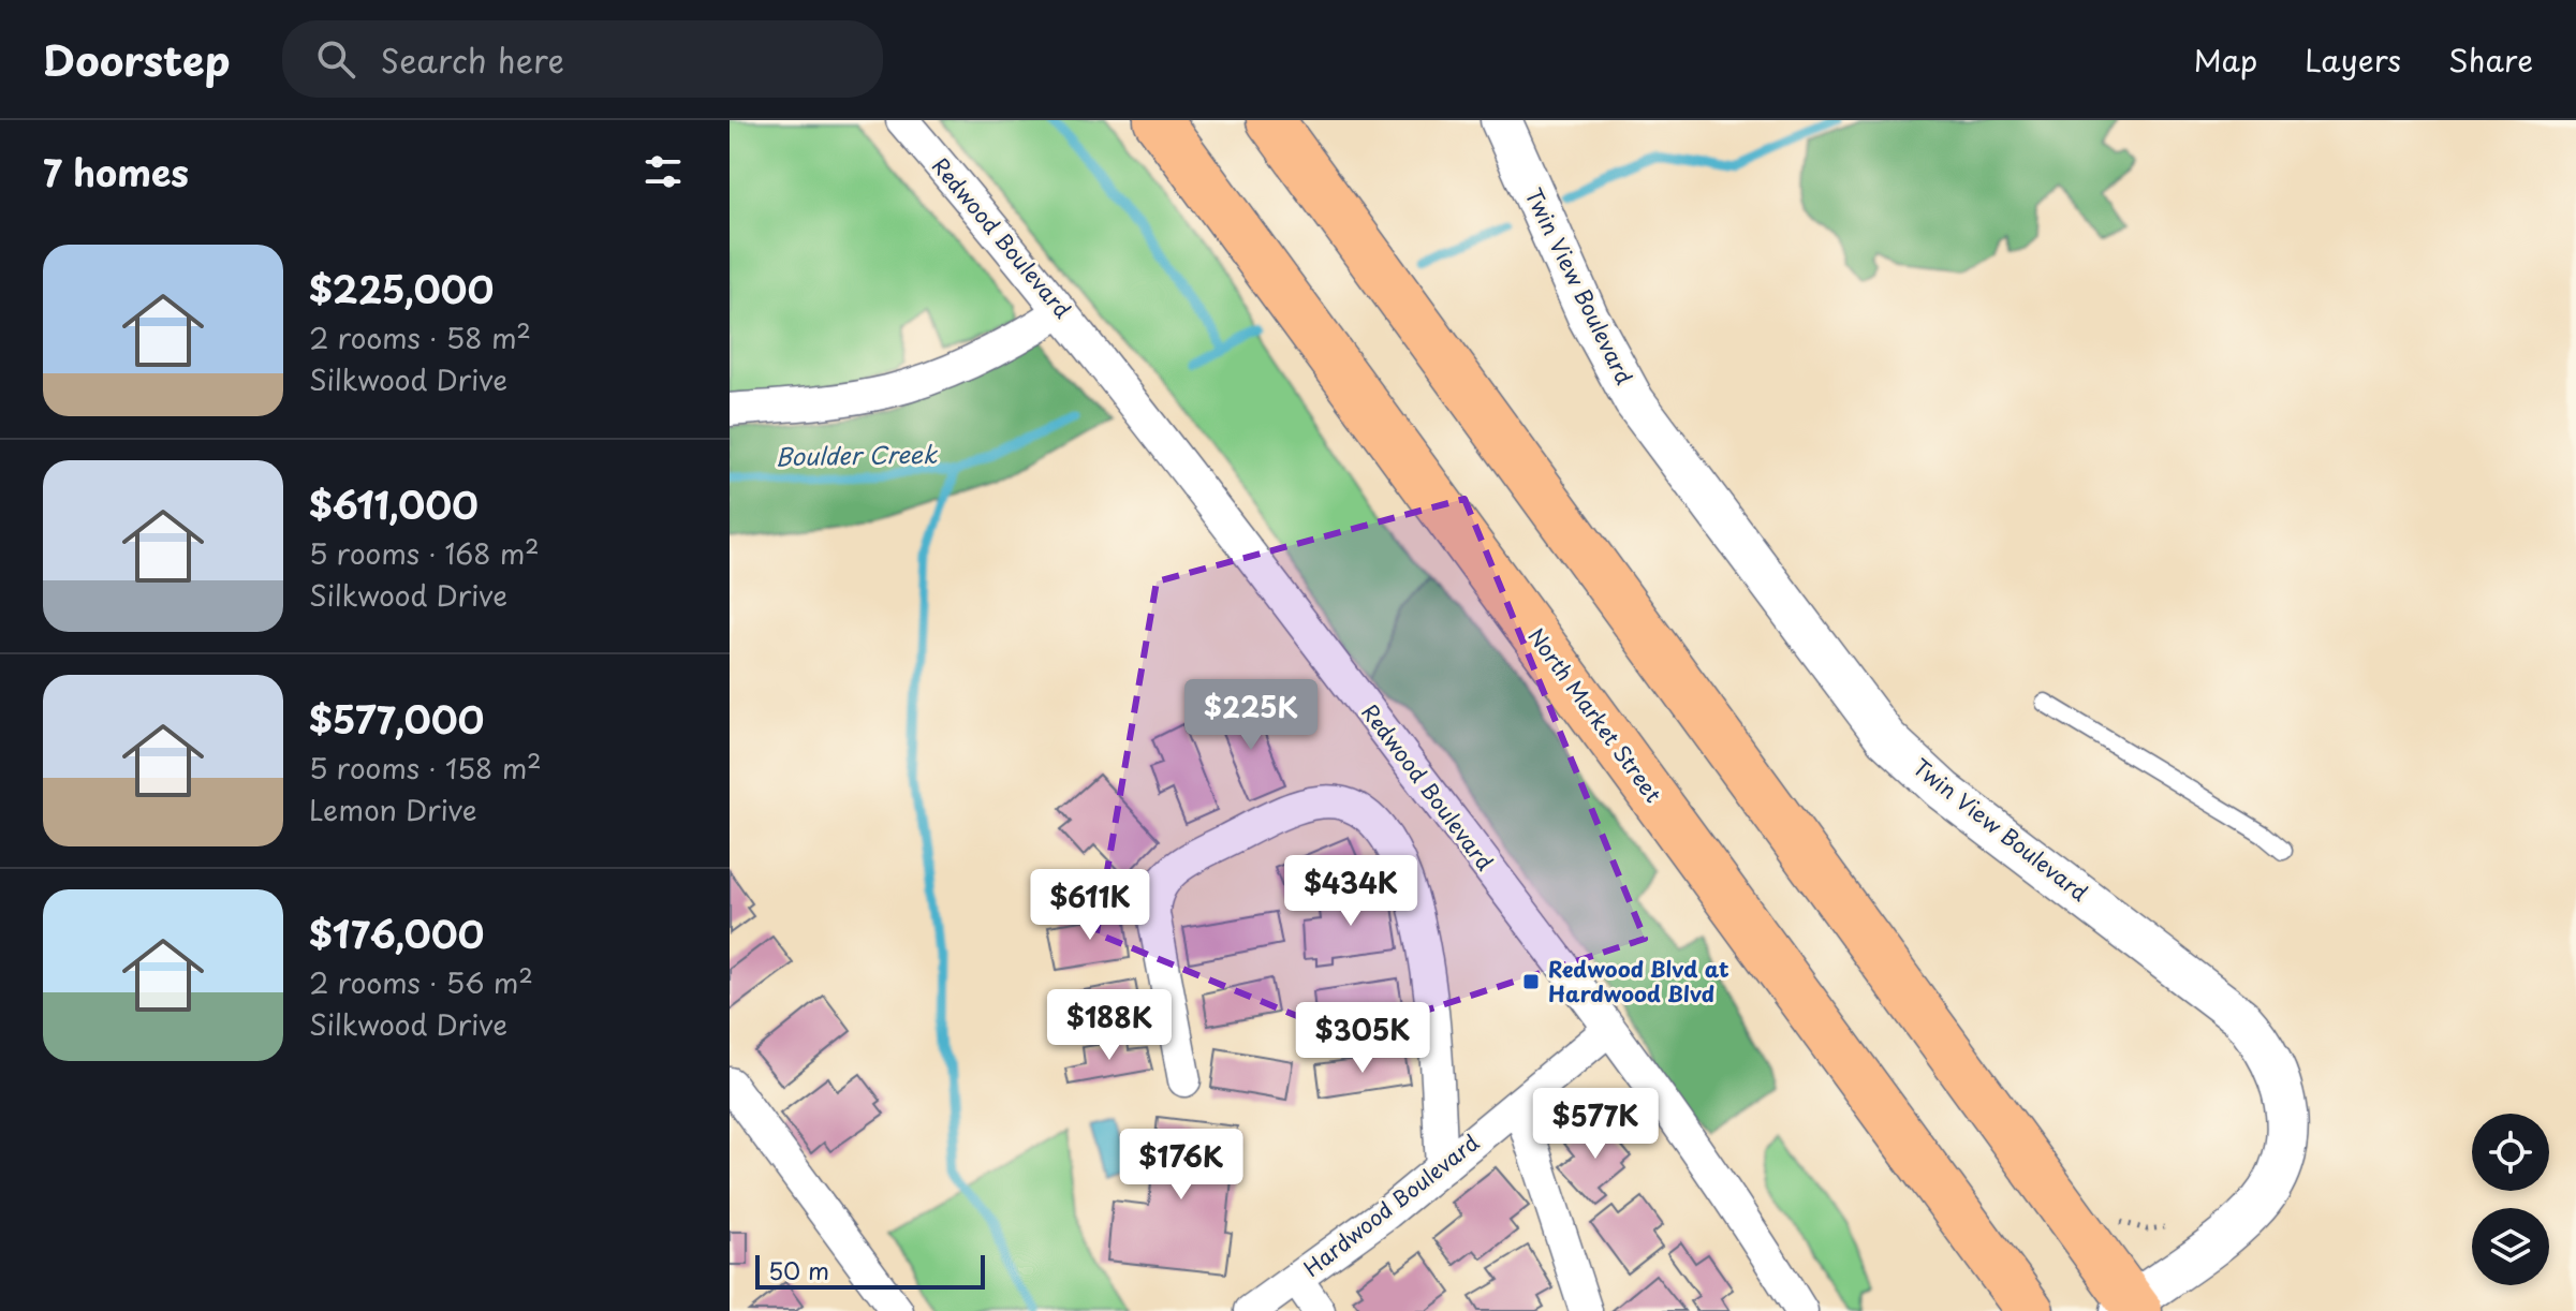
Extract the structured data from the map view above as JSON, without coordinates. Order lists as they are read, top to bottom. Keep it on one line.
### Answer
{"streets":{"main road":["North Market Street"],"street":["Redwood Boulevard","Twin View Boulevard","Hardwood Boulevard"]},"crossings":[["Redwood Boulevard","Hardwood Boulevard"]],"water":["Boulder Creek"],"places":{"transit":["Redwood Blvd at Hardwood Blvd"]},"scale_bar":"50 m","page":{"header":"Doorstep","search":"Search here","nav":["Map","Layers","Share"],"heading":"7 homes","list":[{"name":"$225,000","note":"2 rooms · 58 m² · Silkwood Drive"},{"name":"$611,000","note":"5 rooms · 168 m² · Silkwood Drive"},{"name":"$577,000","note":"5 rooms · 158 m² · Lemon Drive"},{"name":"$176,000","note":"2 rooms · 56 m² · Silkwood Drive"}],"price":["$225K","$434K","$611K","$188K","$305K","$577K","$176K"],"scale":"50 m"}}
